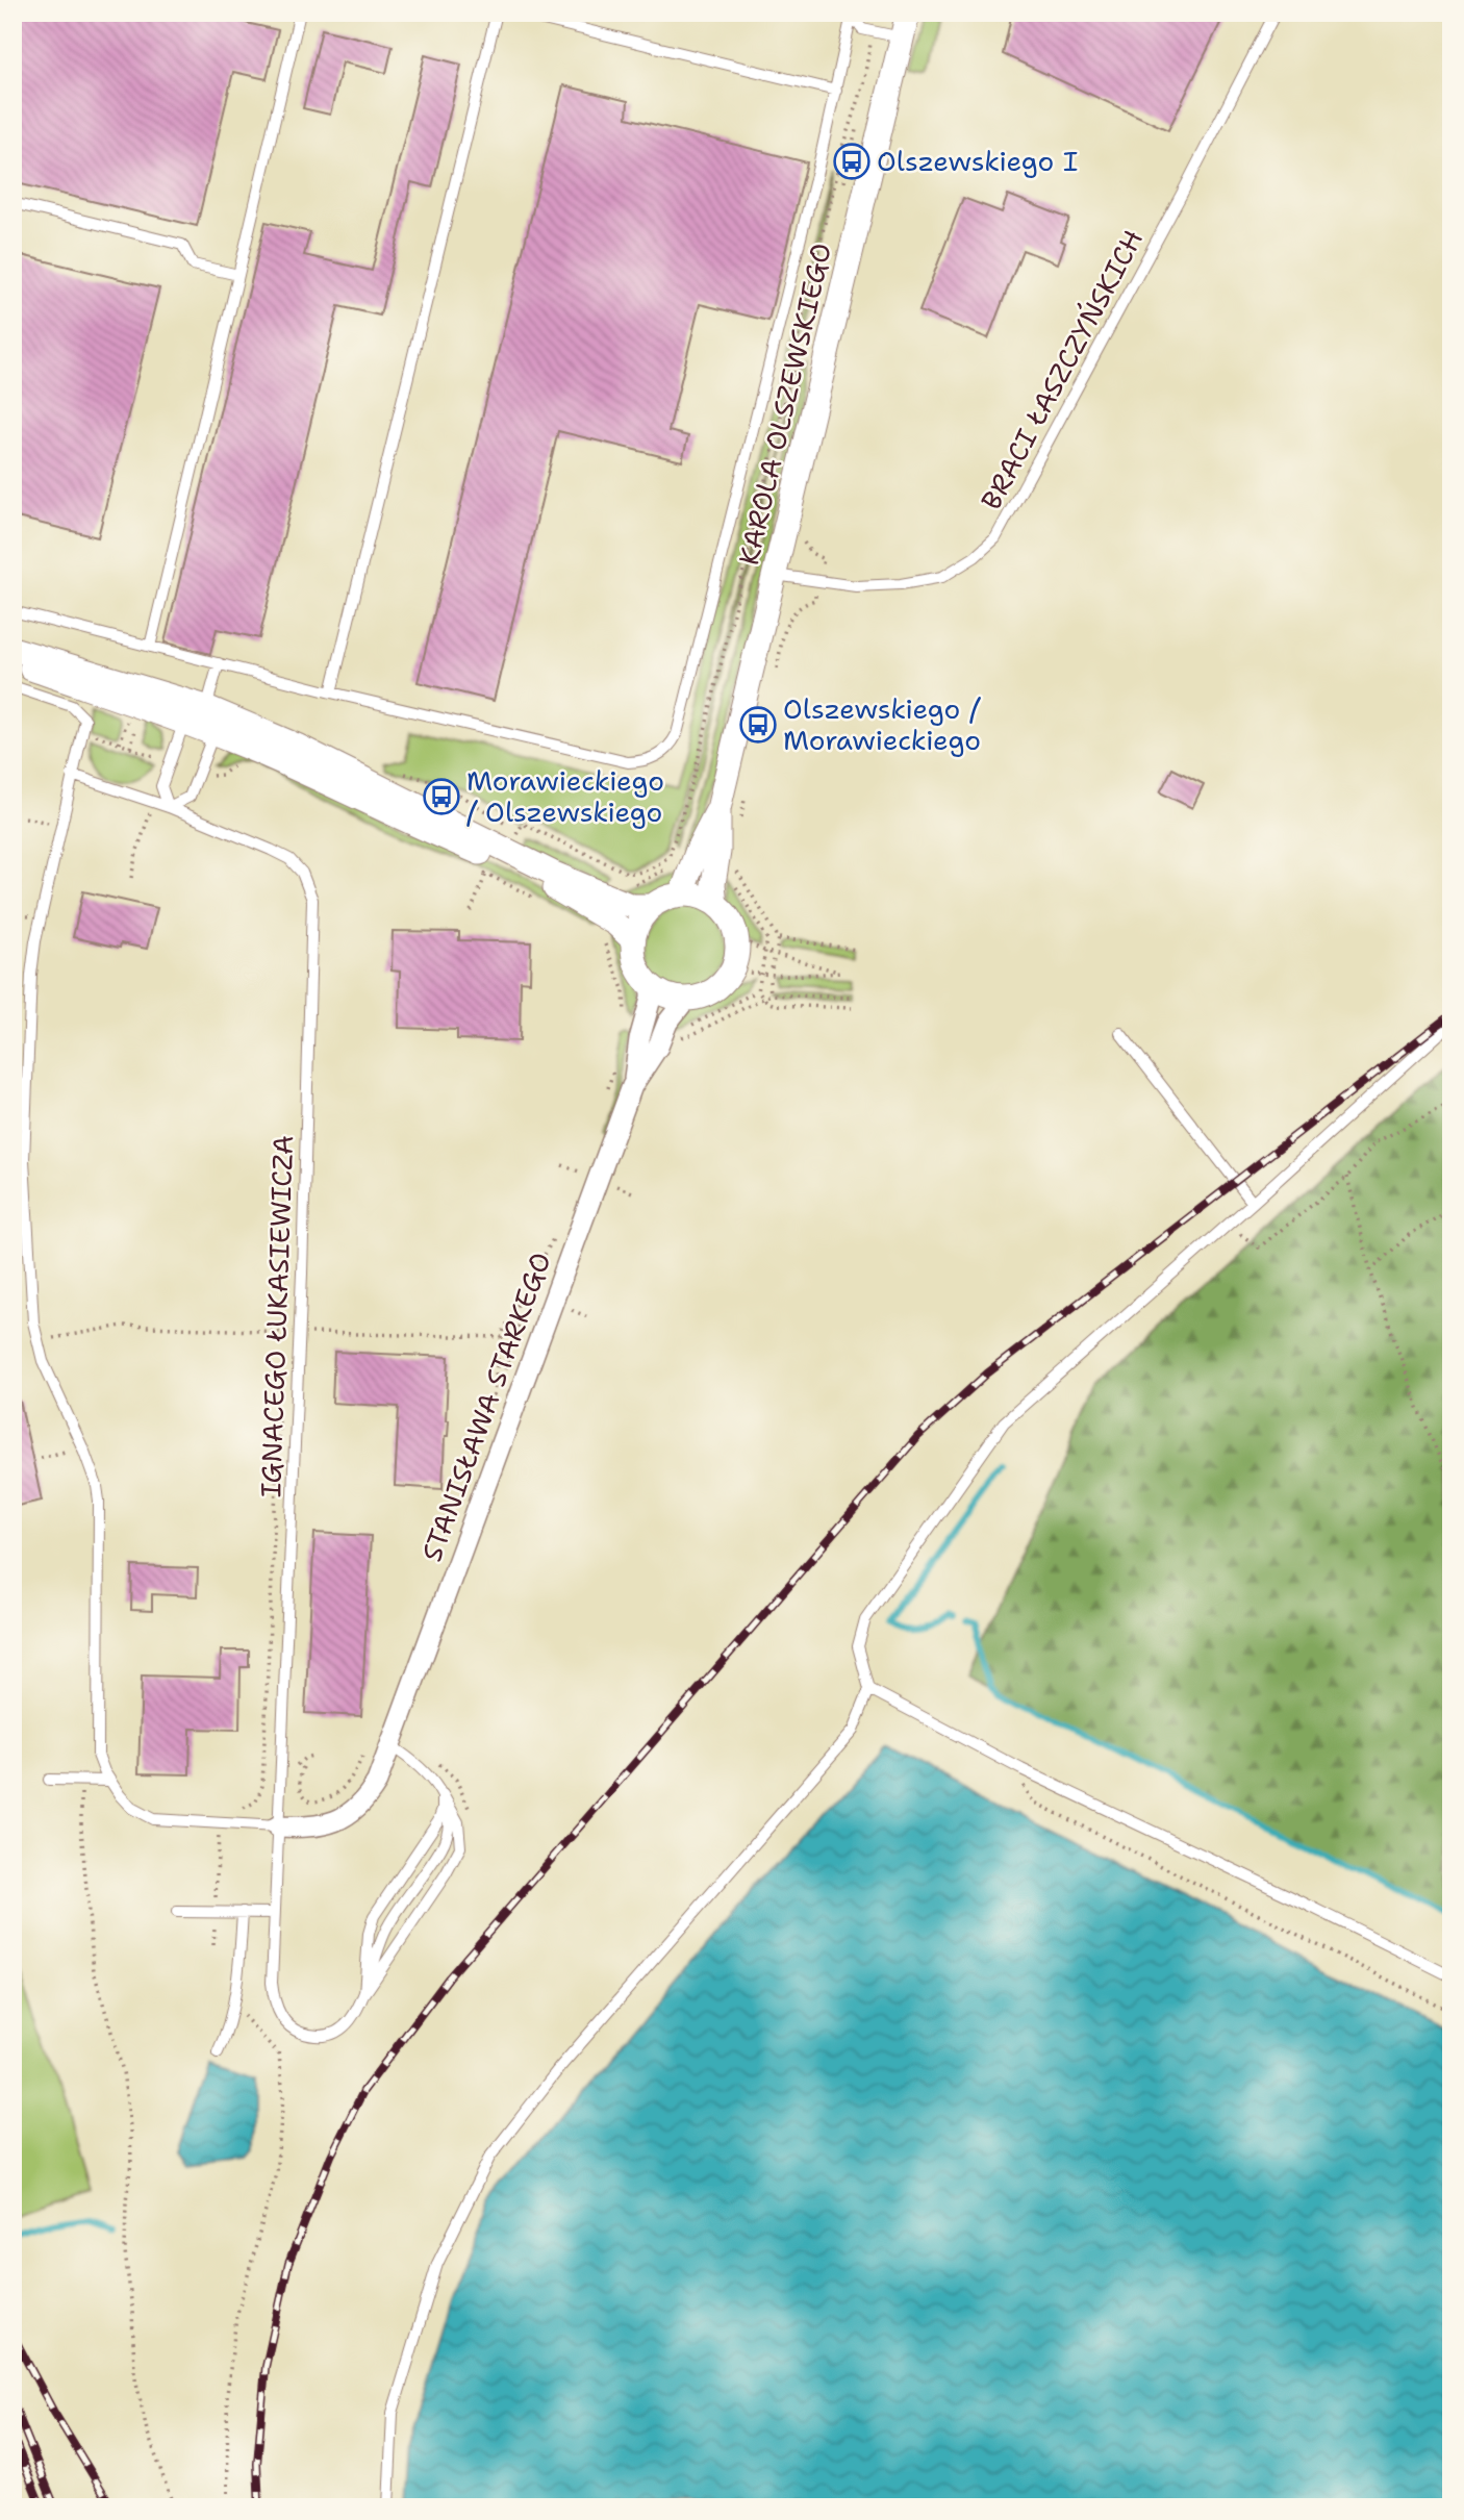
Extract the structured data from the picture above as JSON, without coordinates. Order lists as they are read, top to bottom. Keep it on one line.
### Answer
{"streets":{"street":["KAROLA OLSZEWSKIEGO","STANISŁAWA STARKEGO"],"lane":["BRACI ŁASZCZYŃSKICH","IGNACEGO ŁUKASIEWICZA"]},"crossings":[["BRACI ŁASZCZYŃSKICH","KAROLA OLSZEWSKIEGO"],["IGNACEGO ŁUKASIEWICZA","STANISŁAWA STARKEGO"]],"places":{"bus stop":["Olszewskiego I","Olszewskiego / Morawieckiego","Morawieckiego / Olszewskiego"]}}
